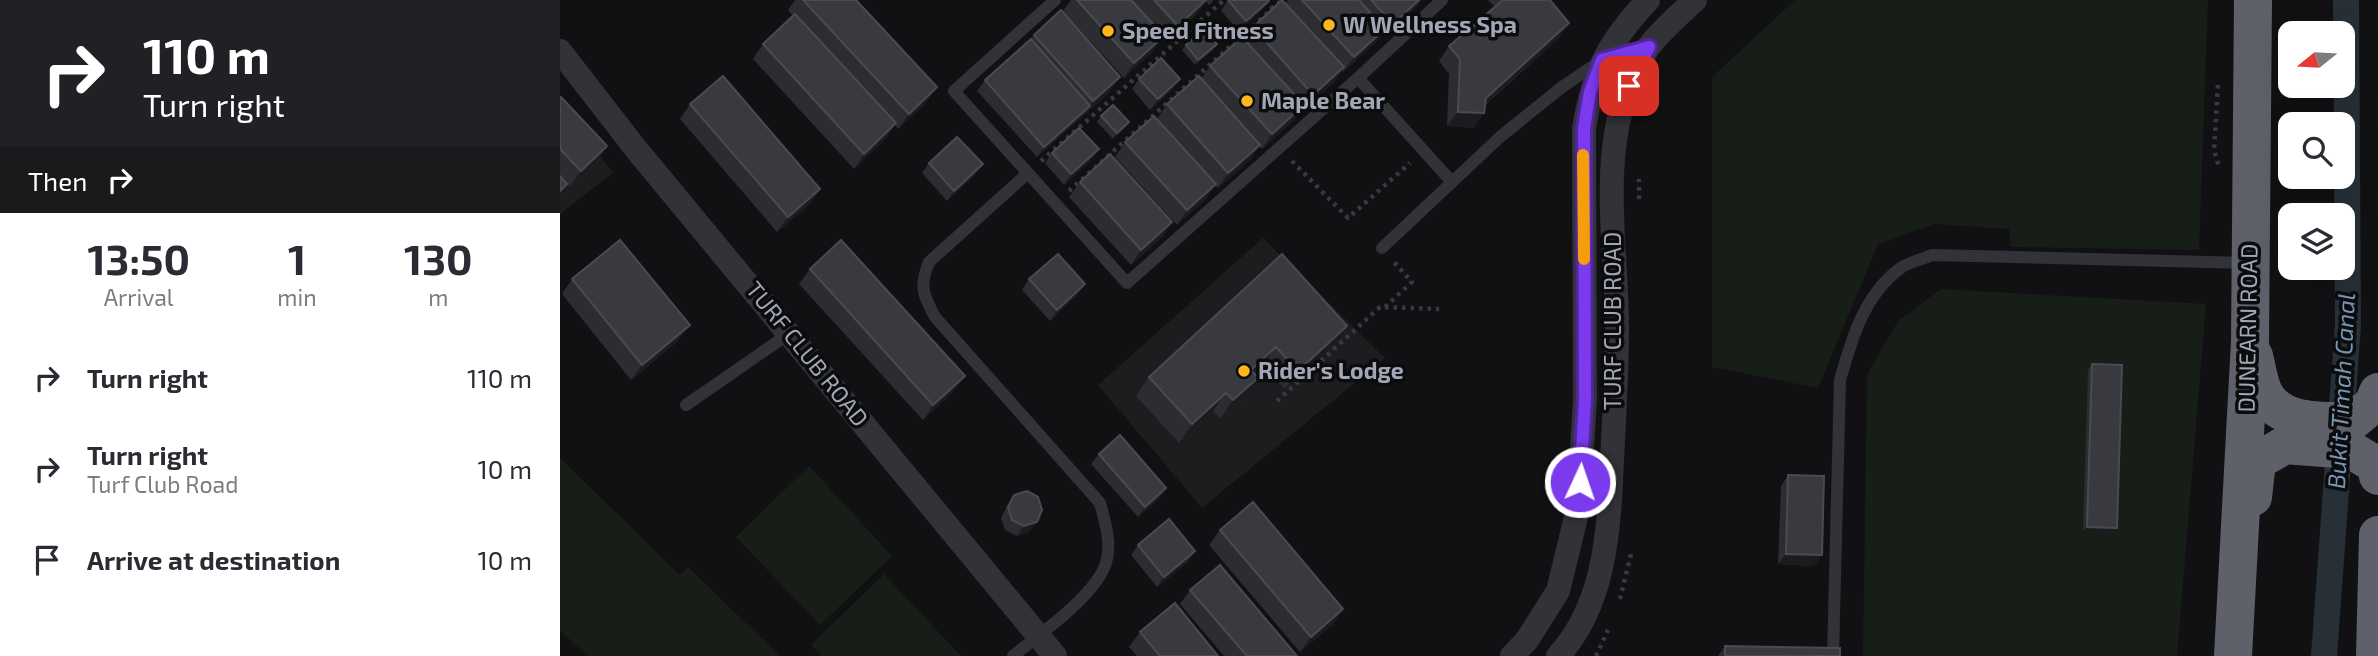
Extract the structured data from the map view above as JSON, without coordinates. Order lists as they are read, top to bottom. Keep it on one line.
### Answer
{"streets":{"highway":["DUNEARN ROAD"],"street":["TURF CLUB ROAD"]},"water":["Bukit Timah Canal"],"places":["W Wellness Spa","Speed Fitness","Maple Bear","Rider's Lodge"],"north":"left","page":{"turn":["110 m","Turn right"],"then":"Then","eta":["13:50","Arrival","1","min","130","m"],"list":[{"name":"Turn right","value":"110 m"},{"name":"Turn right","note":"Turf Club Road","value":"10 m"},{"name":"Arrive at destination","value":"10 m"}]}}
